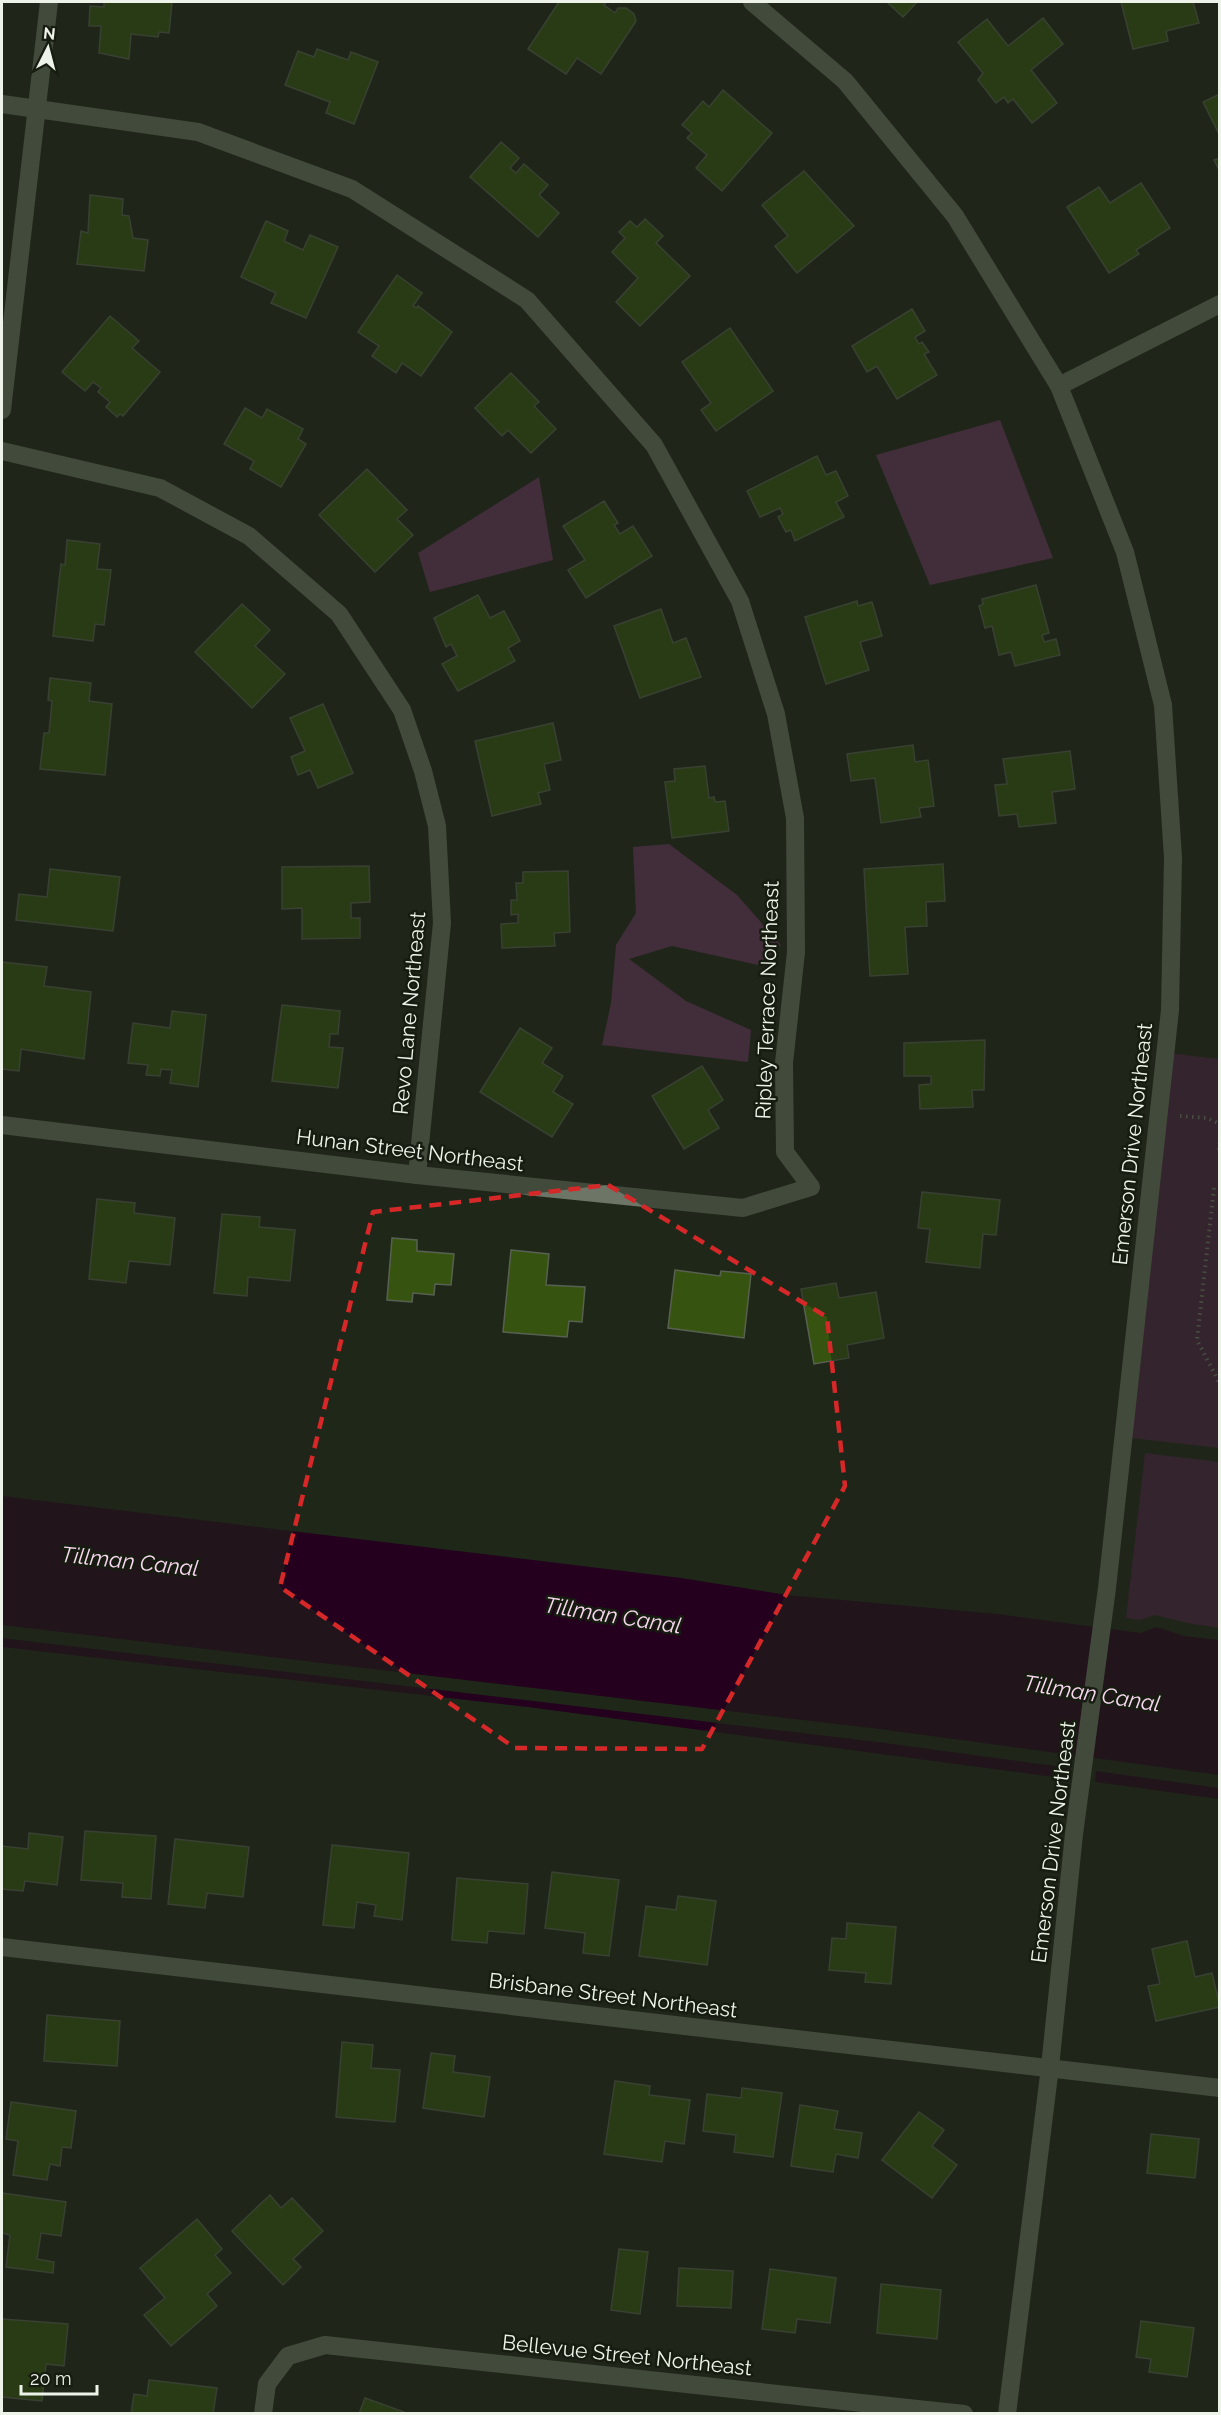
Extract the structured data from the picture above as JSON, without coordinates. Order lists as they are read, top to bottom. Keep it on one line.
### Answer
{"streets":{"street":["Ripley Terrace Northeast","Revo Lane Northeast","Emerson Drive Northeast","Hunan Street Northeast","Brisbane Street Northeast","Bellevue Street Northeast"]},"crossings":[["Ripley Terrace Northeast","Hunan Street Northeast"],["Revo Lane Northeast","Hunan Street Northeast"],["Emerson Drive Northeast","Brisbane Street Northeast"]],"water":["Tillman Canal"],"scale_bar":"20 m","north":"top"}
